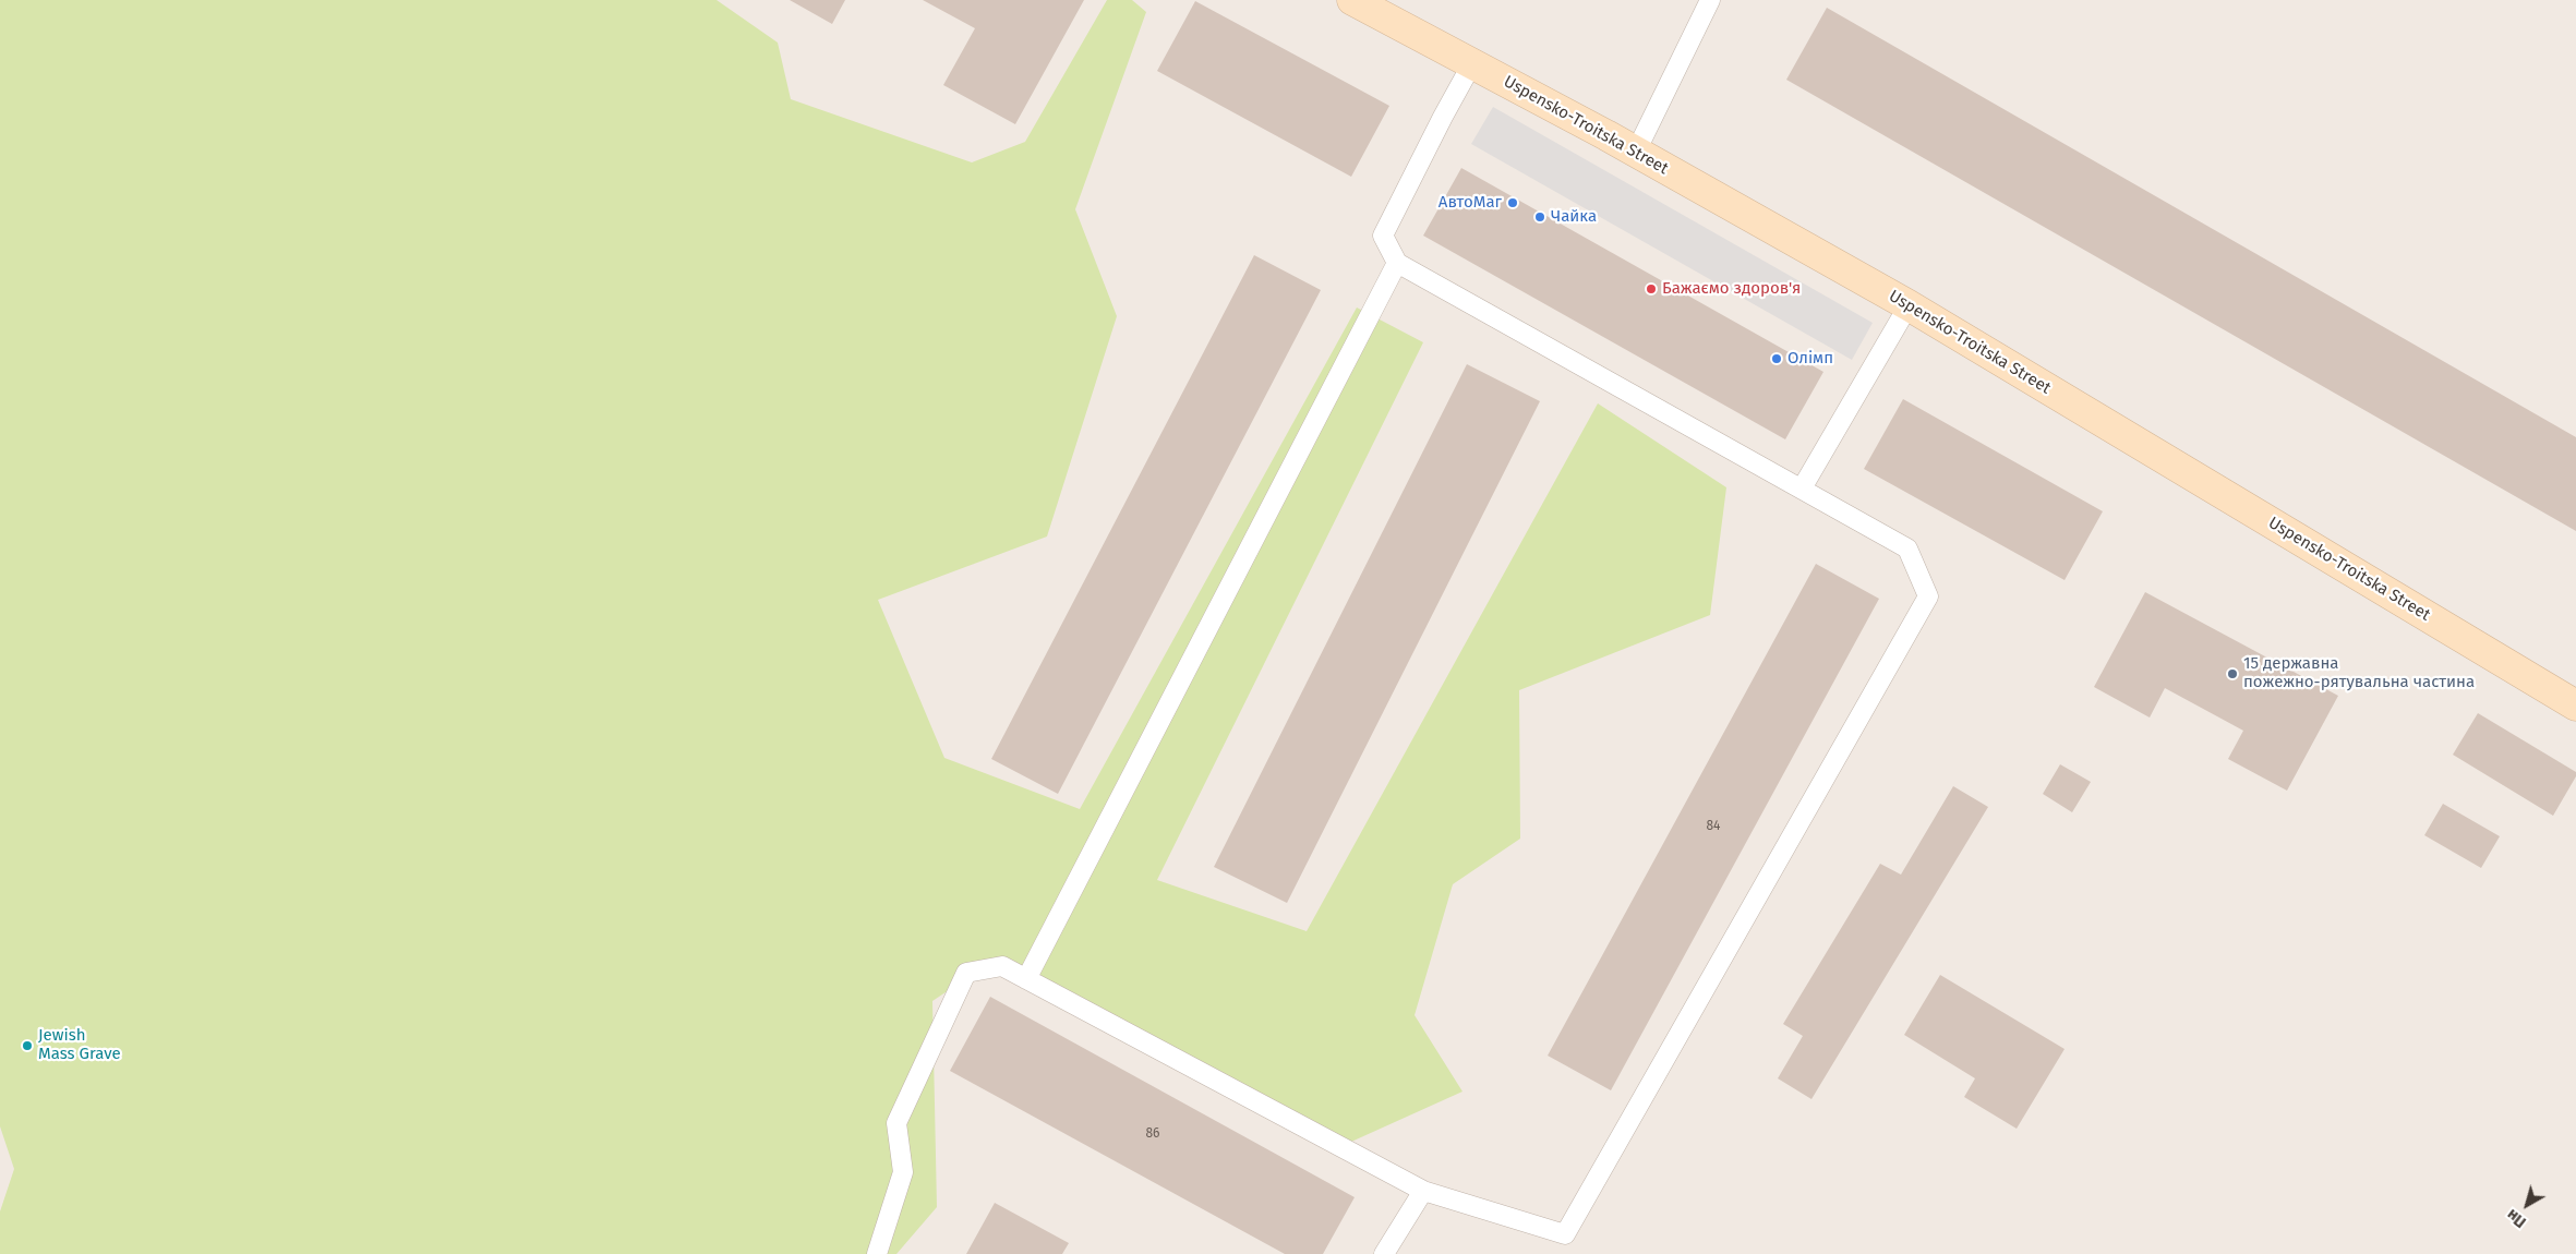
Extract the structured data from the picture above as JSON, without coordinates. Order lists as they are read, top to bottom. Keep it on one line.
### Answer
{"streets":{"main road":["Uspensko-Troitska Street"]},"places":["АвтоМаг","Чайка","Бажаємо здоров'я","Олімп","15 державна пожежно-рятувальна частина","Jewish Mass Grave"],"house_numbers":["84","86"],"north":"bottom left"}
